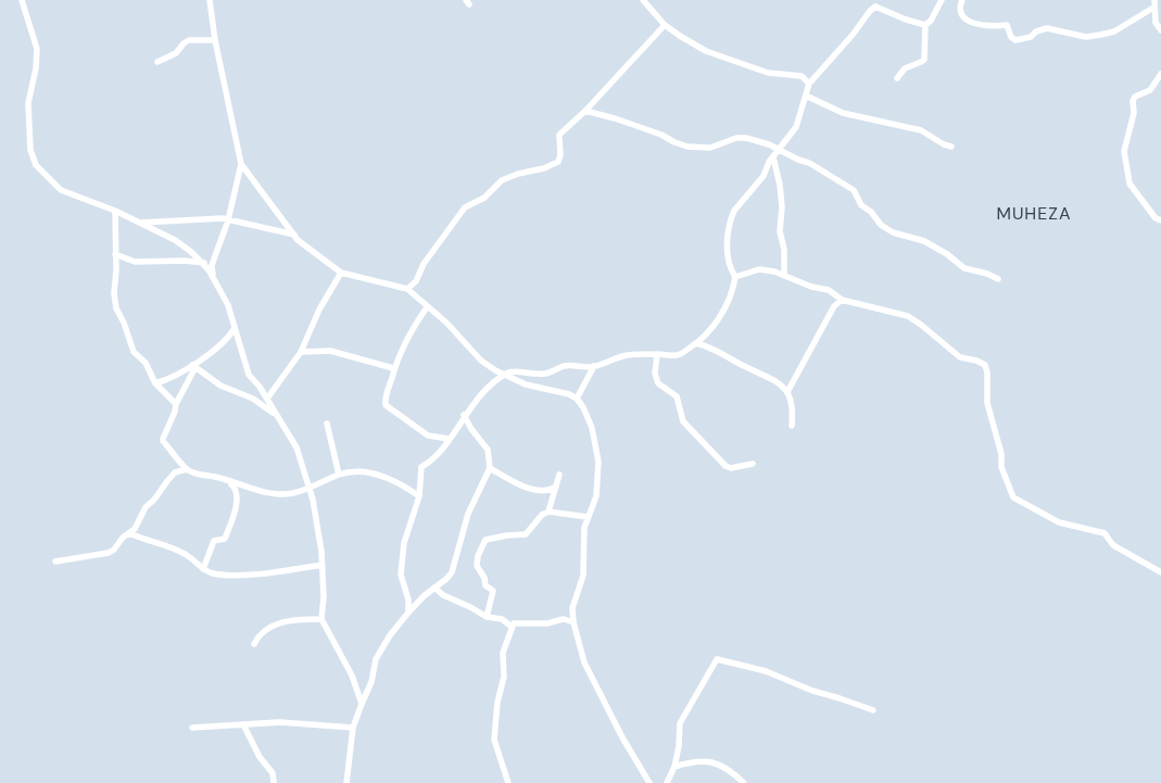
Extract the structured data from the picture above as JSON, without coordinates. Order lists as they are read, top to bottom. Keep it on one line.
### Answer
{"districts":["MUHEZA"]}
